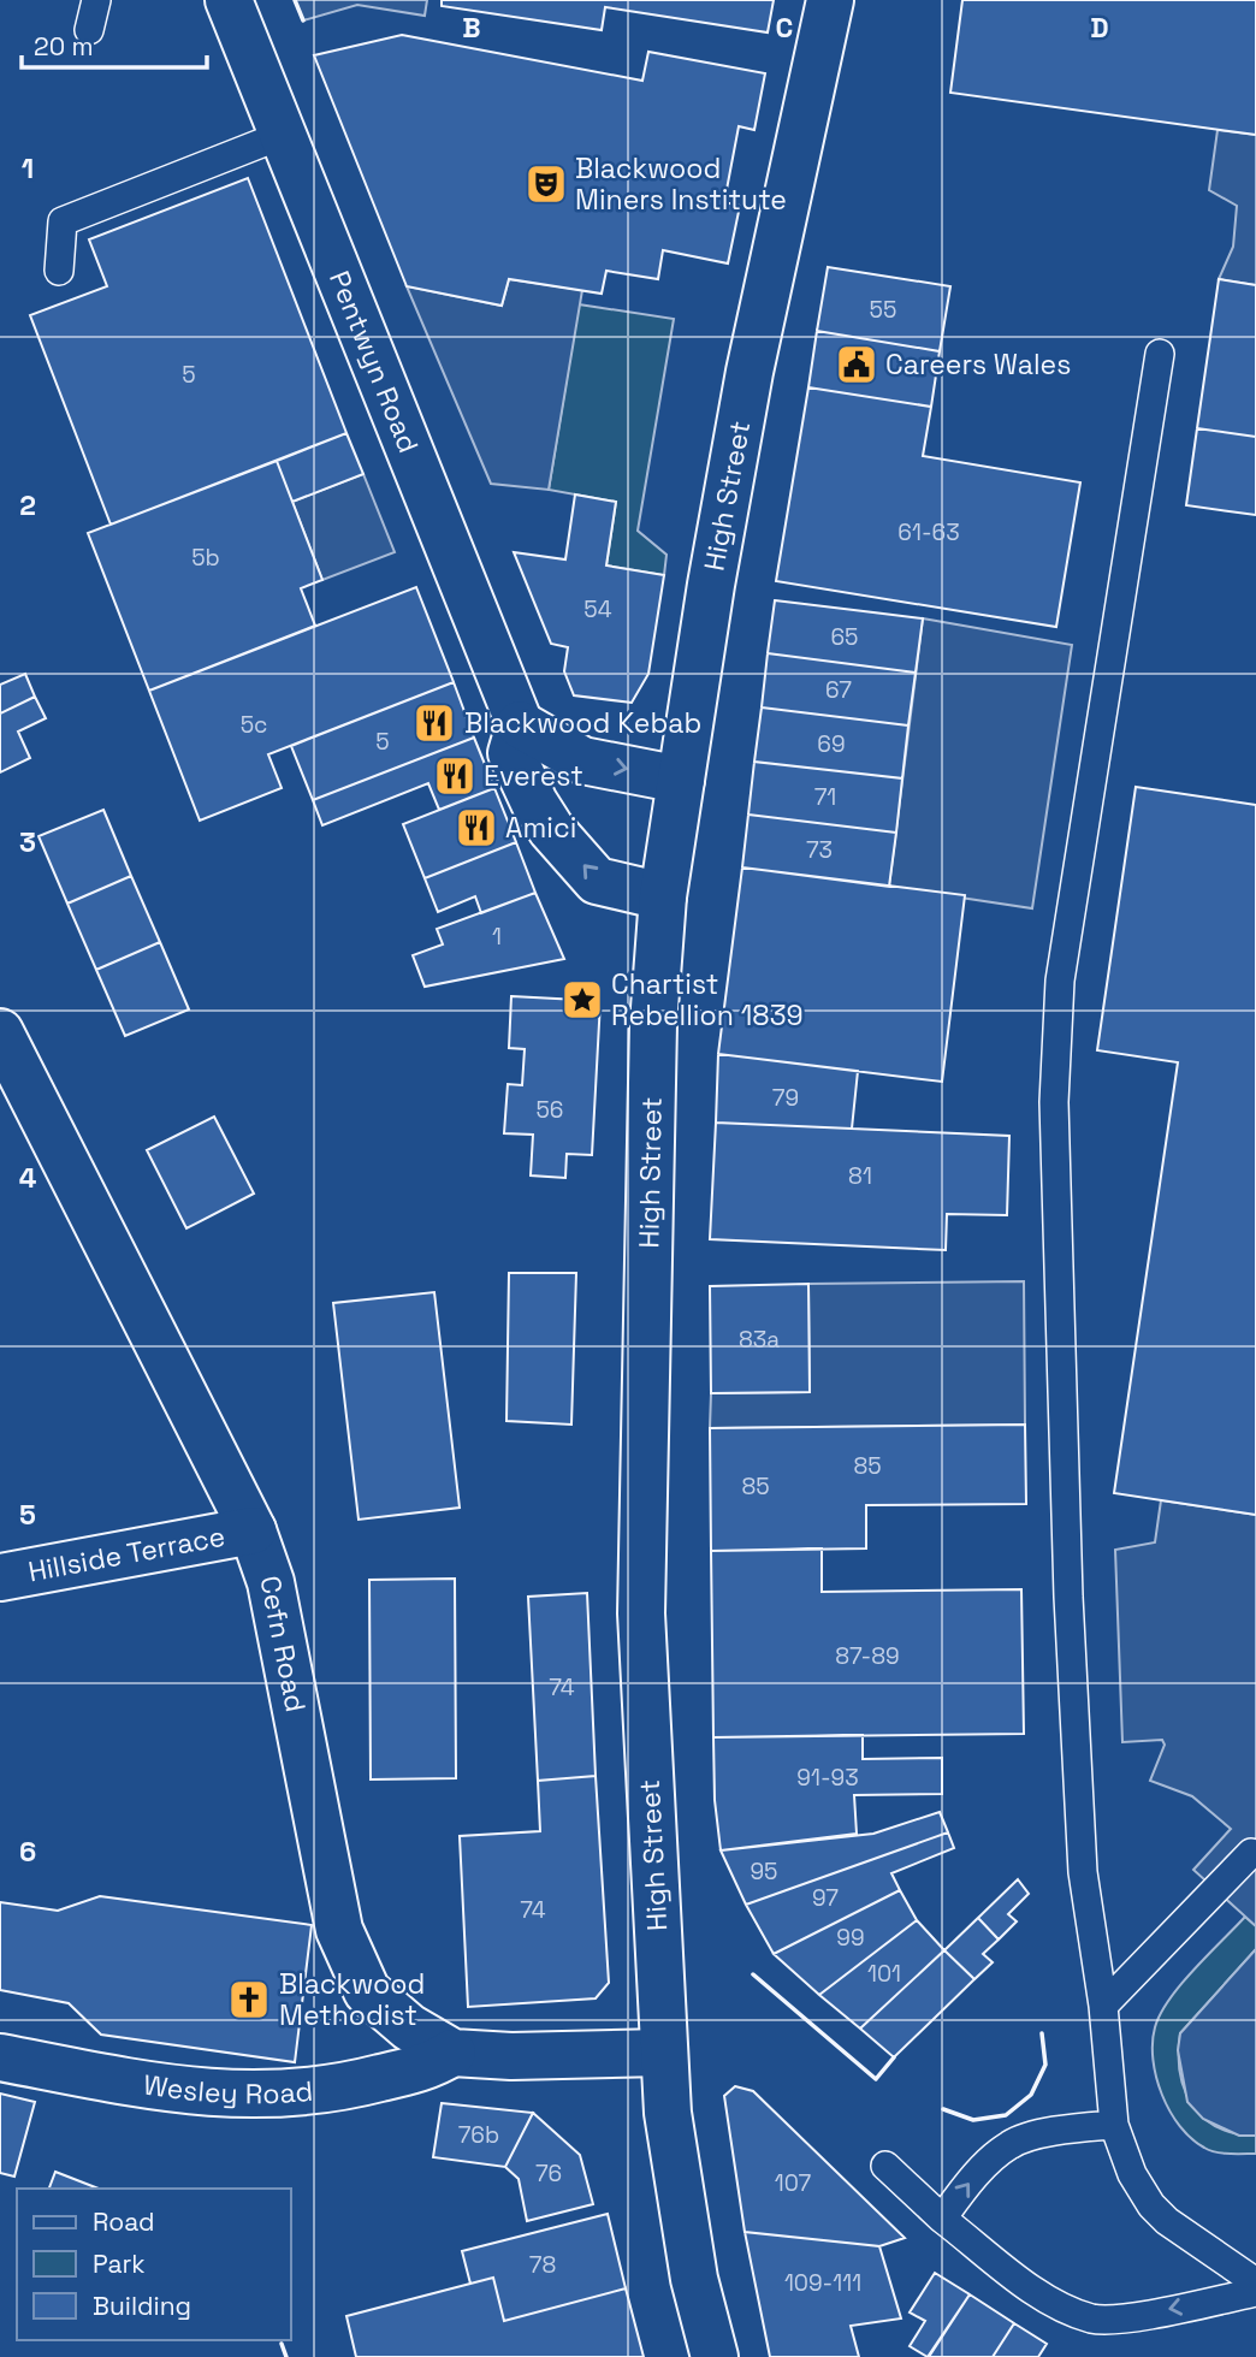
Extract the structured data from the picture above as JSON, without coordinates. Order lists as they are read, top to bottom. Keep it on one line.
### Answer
{"streets":{"street":["Pentwyn Road","High Street","Hillside Terrace","Cefn Road","Wesley Road"]},"crossings":[["Pentwyn Road","High Street"],["High Street","Cefn Road"],["Hillside Terrace","Cefn Road"],["Cefn Road","Wesley Road"]],"places":{"theatre":["Blackwood Miners Institute"],"public building":["Careers Wales"],"restaurant":["Blackwood Kebab","Everest","Amici"],"place":["Chartist Rebellion 1839"],"church":["Blackwood Methodist"]},"house_numbers":["55","5","61-63","5b","54","65","67","5c","5","69","71","73","1","79","56","81","83a","85","85","87-89","74","91-93","95","97","74","99","101","76b","76","107","78","109-111"],"legend":["Road","Park","Building"],"scale_bar":"20 m","grid":{"columns":["B","C","D"],"rows":["1","2","3","4","5","6"]}}
